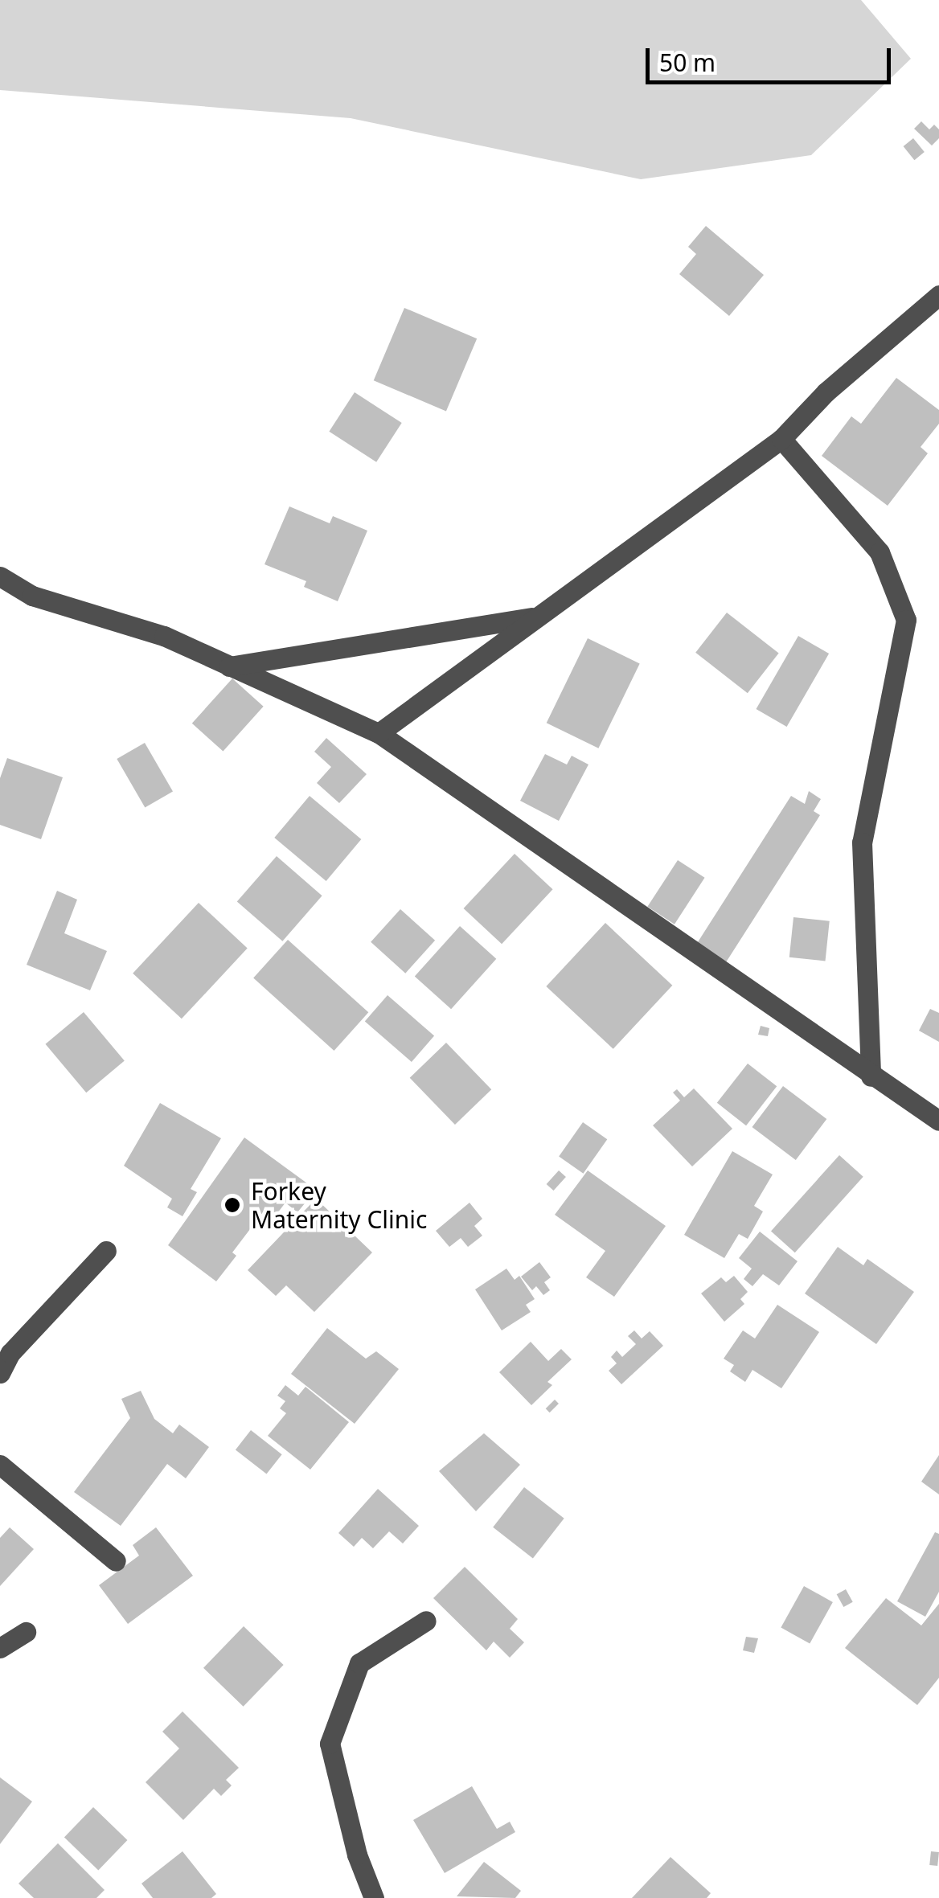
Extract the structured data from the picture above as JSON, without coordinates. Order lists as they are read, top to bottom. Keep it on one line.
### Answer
{"places":["Forkey Maternity Clinic"],"scale_bar":"50 m"}
